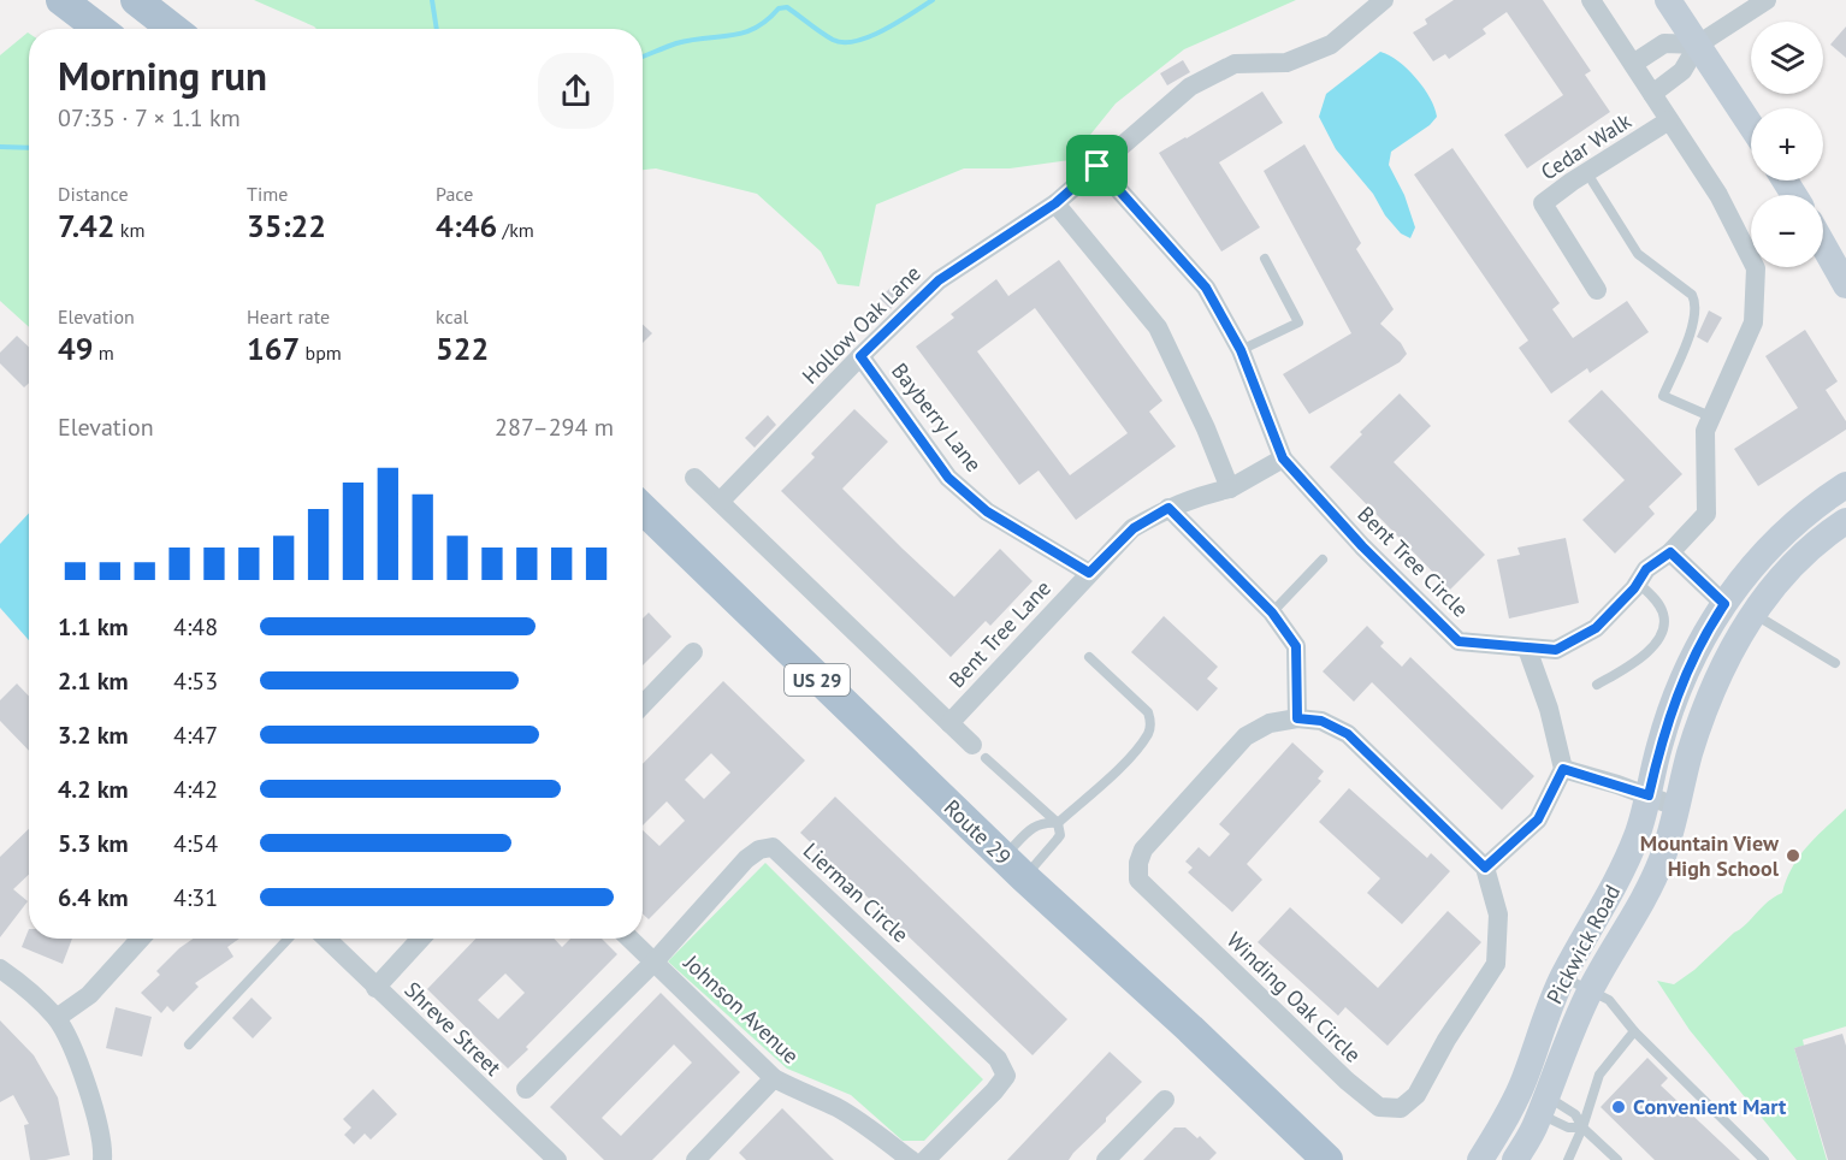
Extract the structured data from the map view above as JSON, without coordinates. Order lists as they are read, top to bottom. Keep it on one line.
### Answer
{"streets":{"main road":["US 29","Route 29"],"street":["Cedar Walk","Hollow Oak Lane","Bayberry Lane","Bent Tree Circle","Bent Tree Lane","Lierman Circle","Pickwick Road","Winding Oak Circle","Johnson Avenue","Shreve Street"]},"crossings":[["Cedar Walk","Bent Tree Circle"],["Hollow Oak Lane","Bayberry Lane"],["Bayberry Lane","Bent Tree Lane"],["Lierman Circle","Johnson Avenue"]],"places":["Mountain View High School","Convenient Mart"],"page":{"map_buttons":["+","−"],"heading":["Morning run","07:35 · 7 × 1.1 km"],"stats":[["Distance","7.42 km"],["Time","35:22"],["Pace","4:46 /km"],["Elevation","49 m"],["Heart rate","167 bpm"],["kcal","522"]],"chart":["Elevation","287–294 m"],"list":[{"name":"1.1 km","note":"4:48"},{"name":"2.1 km","note":"4:53"},{"name":"3.2 km","note":"4:47"},{"name":"4.2 km","note":"4:42"},{"name":"5.3 km","note":"4:54"},{"name":"6.4 km","note":"4:31"}]}}
